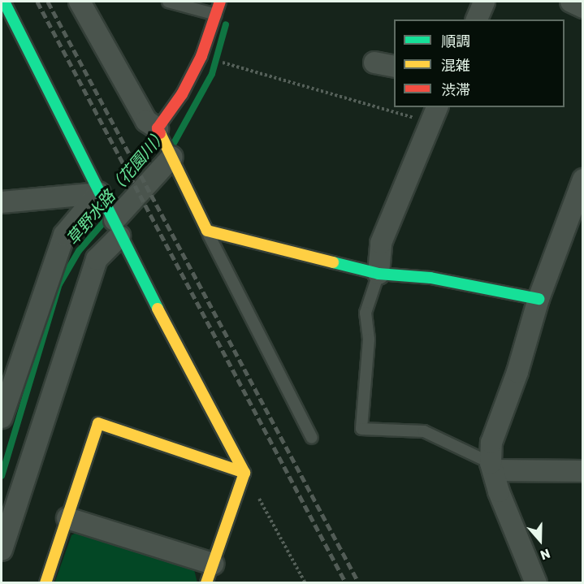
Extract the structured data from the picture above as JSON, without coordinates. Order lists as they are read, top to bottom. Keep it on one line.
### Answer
{"water":["草野水路（花園川）"],"legend":["順調","混雑","渋滞"],"north":"bottom"}
